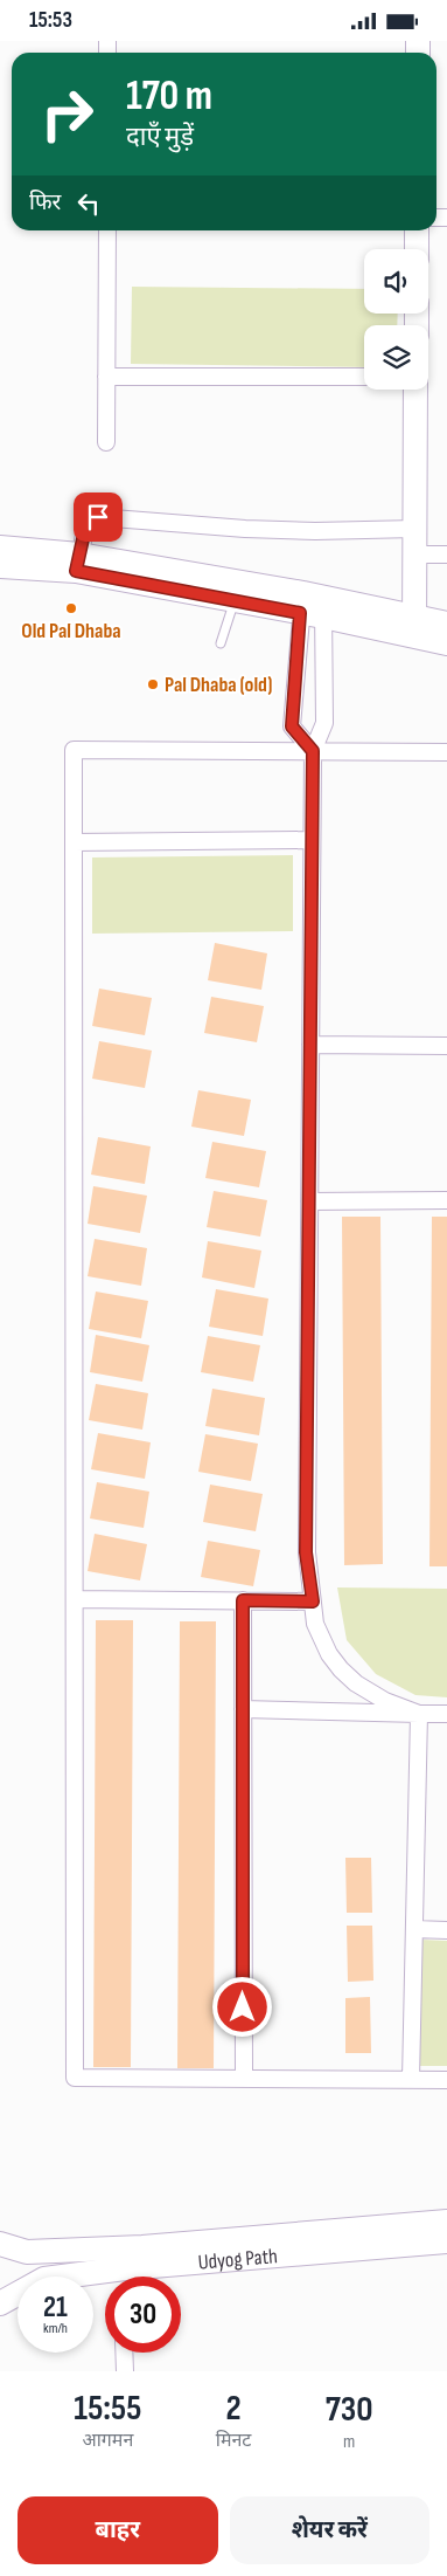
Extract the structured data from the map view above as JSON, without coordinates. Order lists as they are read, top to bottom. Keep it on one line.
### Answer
{"streets":{"main road":["Udyog Path"]},"places":["Old Pal Dhaba","Pal Dhaba (old)"],"page":{"status":"15:53","turn":["170 m","दाएँ मुड़ें"],"then":"फिर","speed":"21 km/h","limit":"30","eta":["15:55","आगमन","2","मिनट","730","m"],"buttons":["बाहर","शेयर करें"]}}
